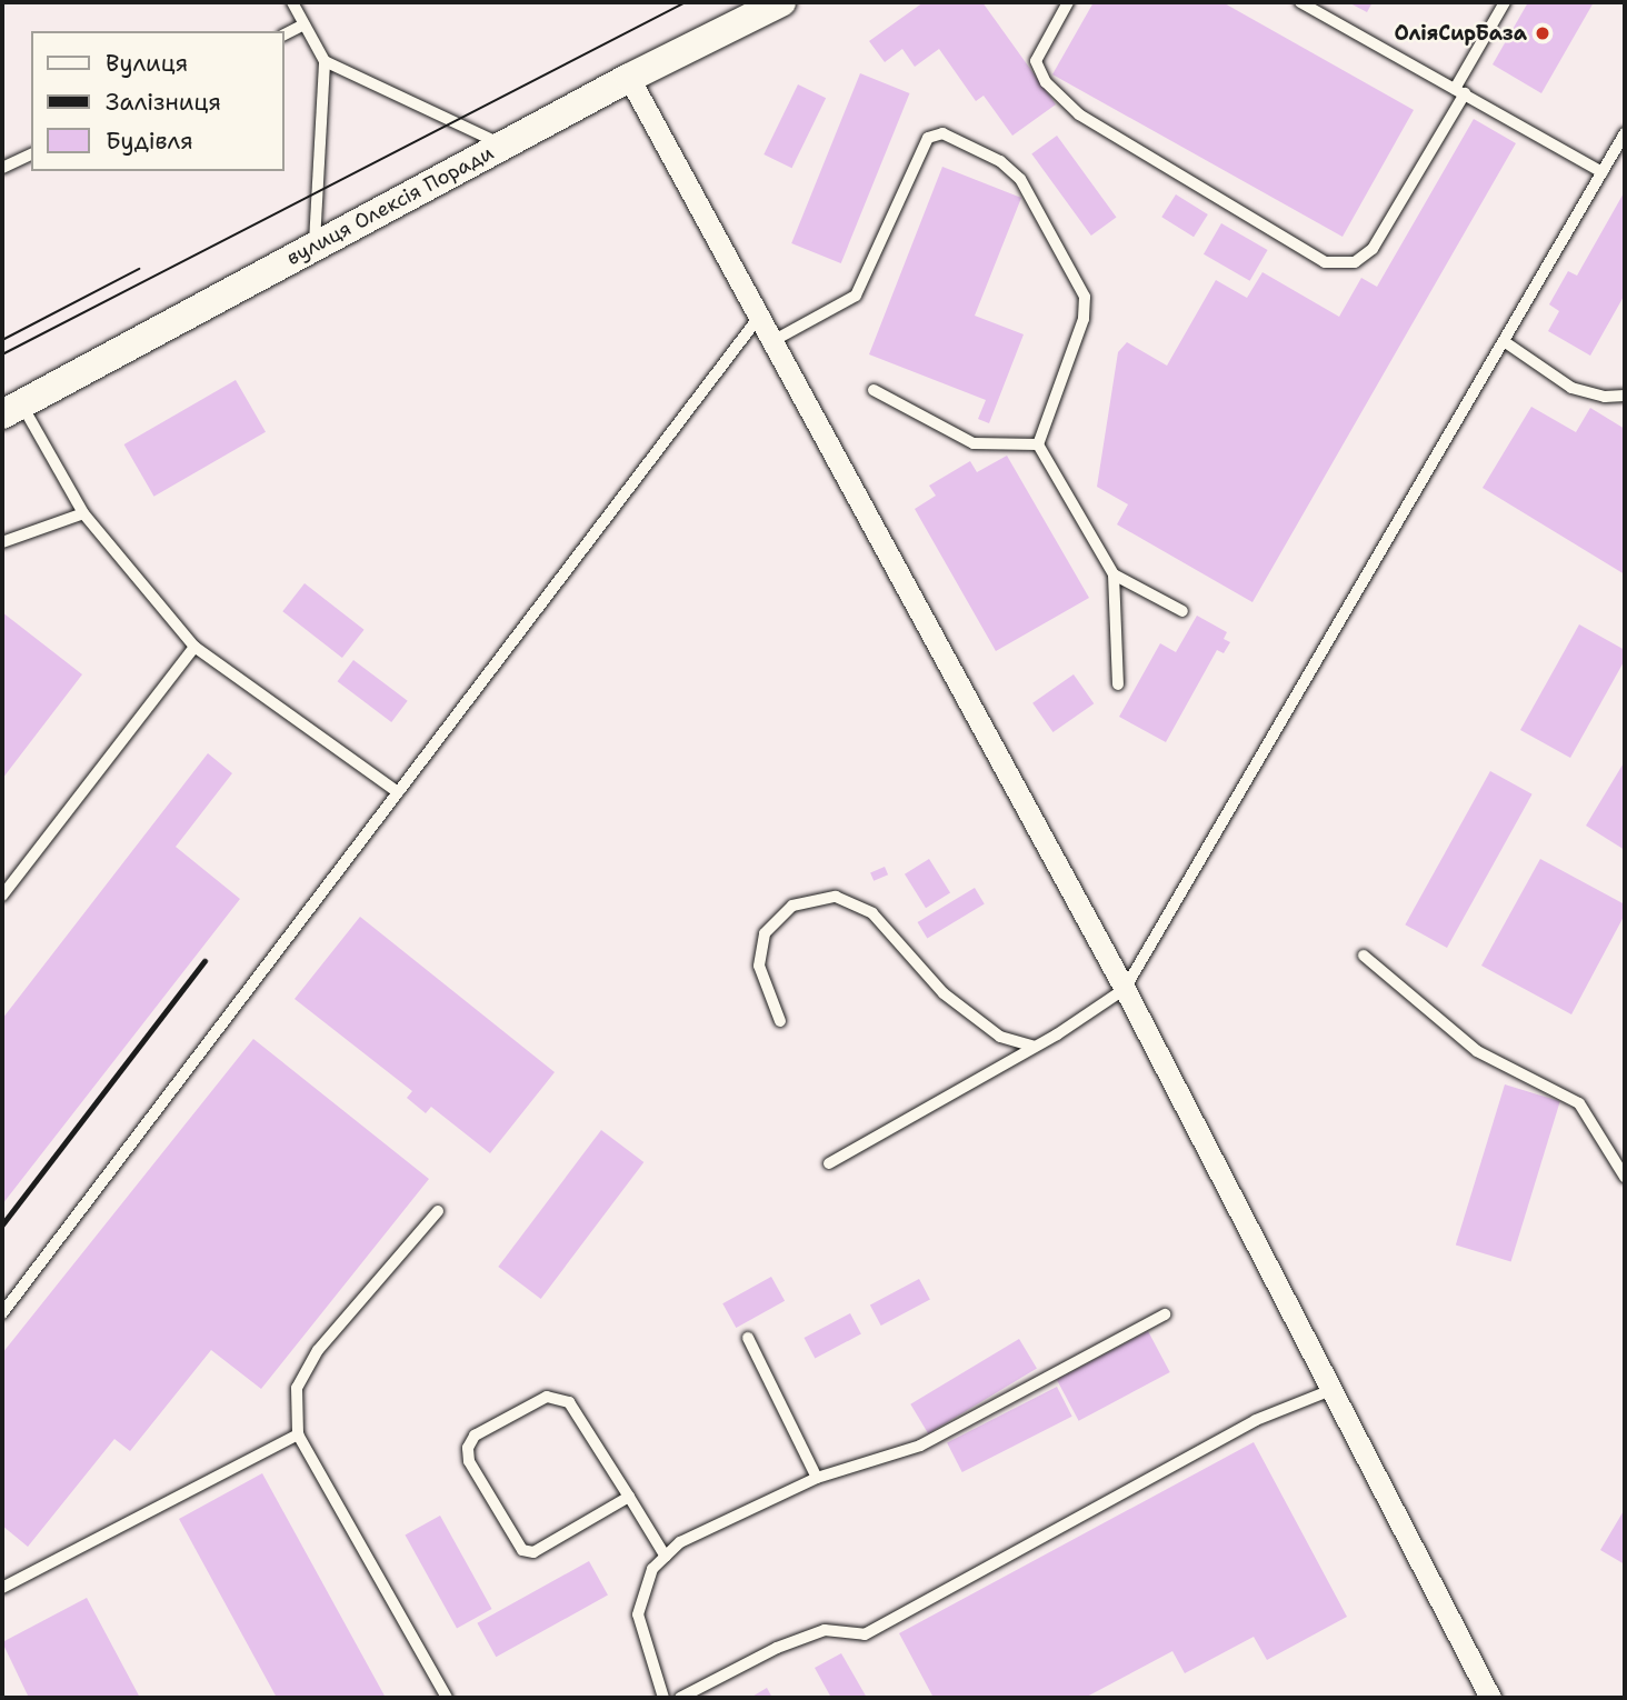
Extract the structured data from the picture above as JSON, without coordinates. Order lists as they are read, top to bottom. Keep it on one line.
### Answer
{"streets":{"main road":["вулиця Олексія Поради"]},"places":["ОліяСирБаза"],"legend":["Вулиця","Залізниця","Будівля"]}
